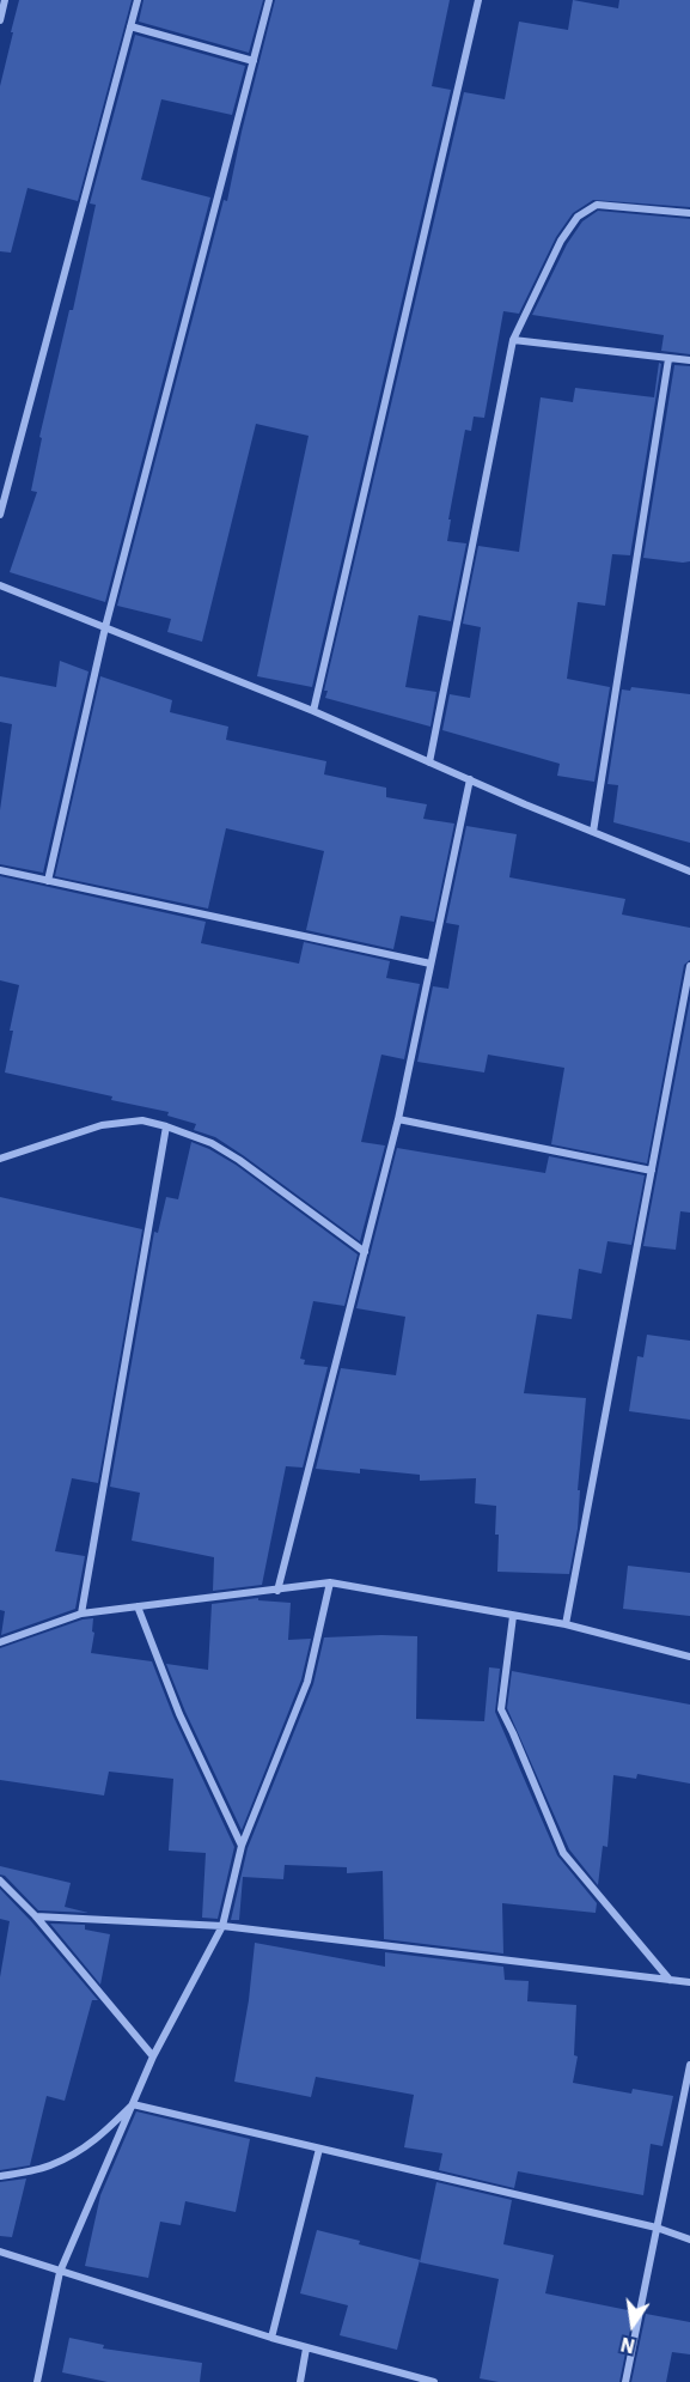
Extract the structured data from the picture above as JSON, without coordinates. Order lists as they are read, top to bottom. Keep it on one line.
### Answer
{"north":"bottom"}
